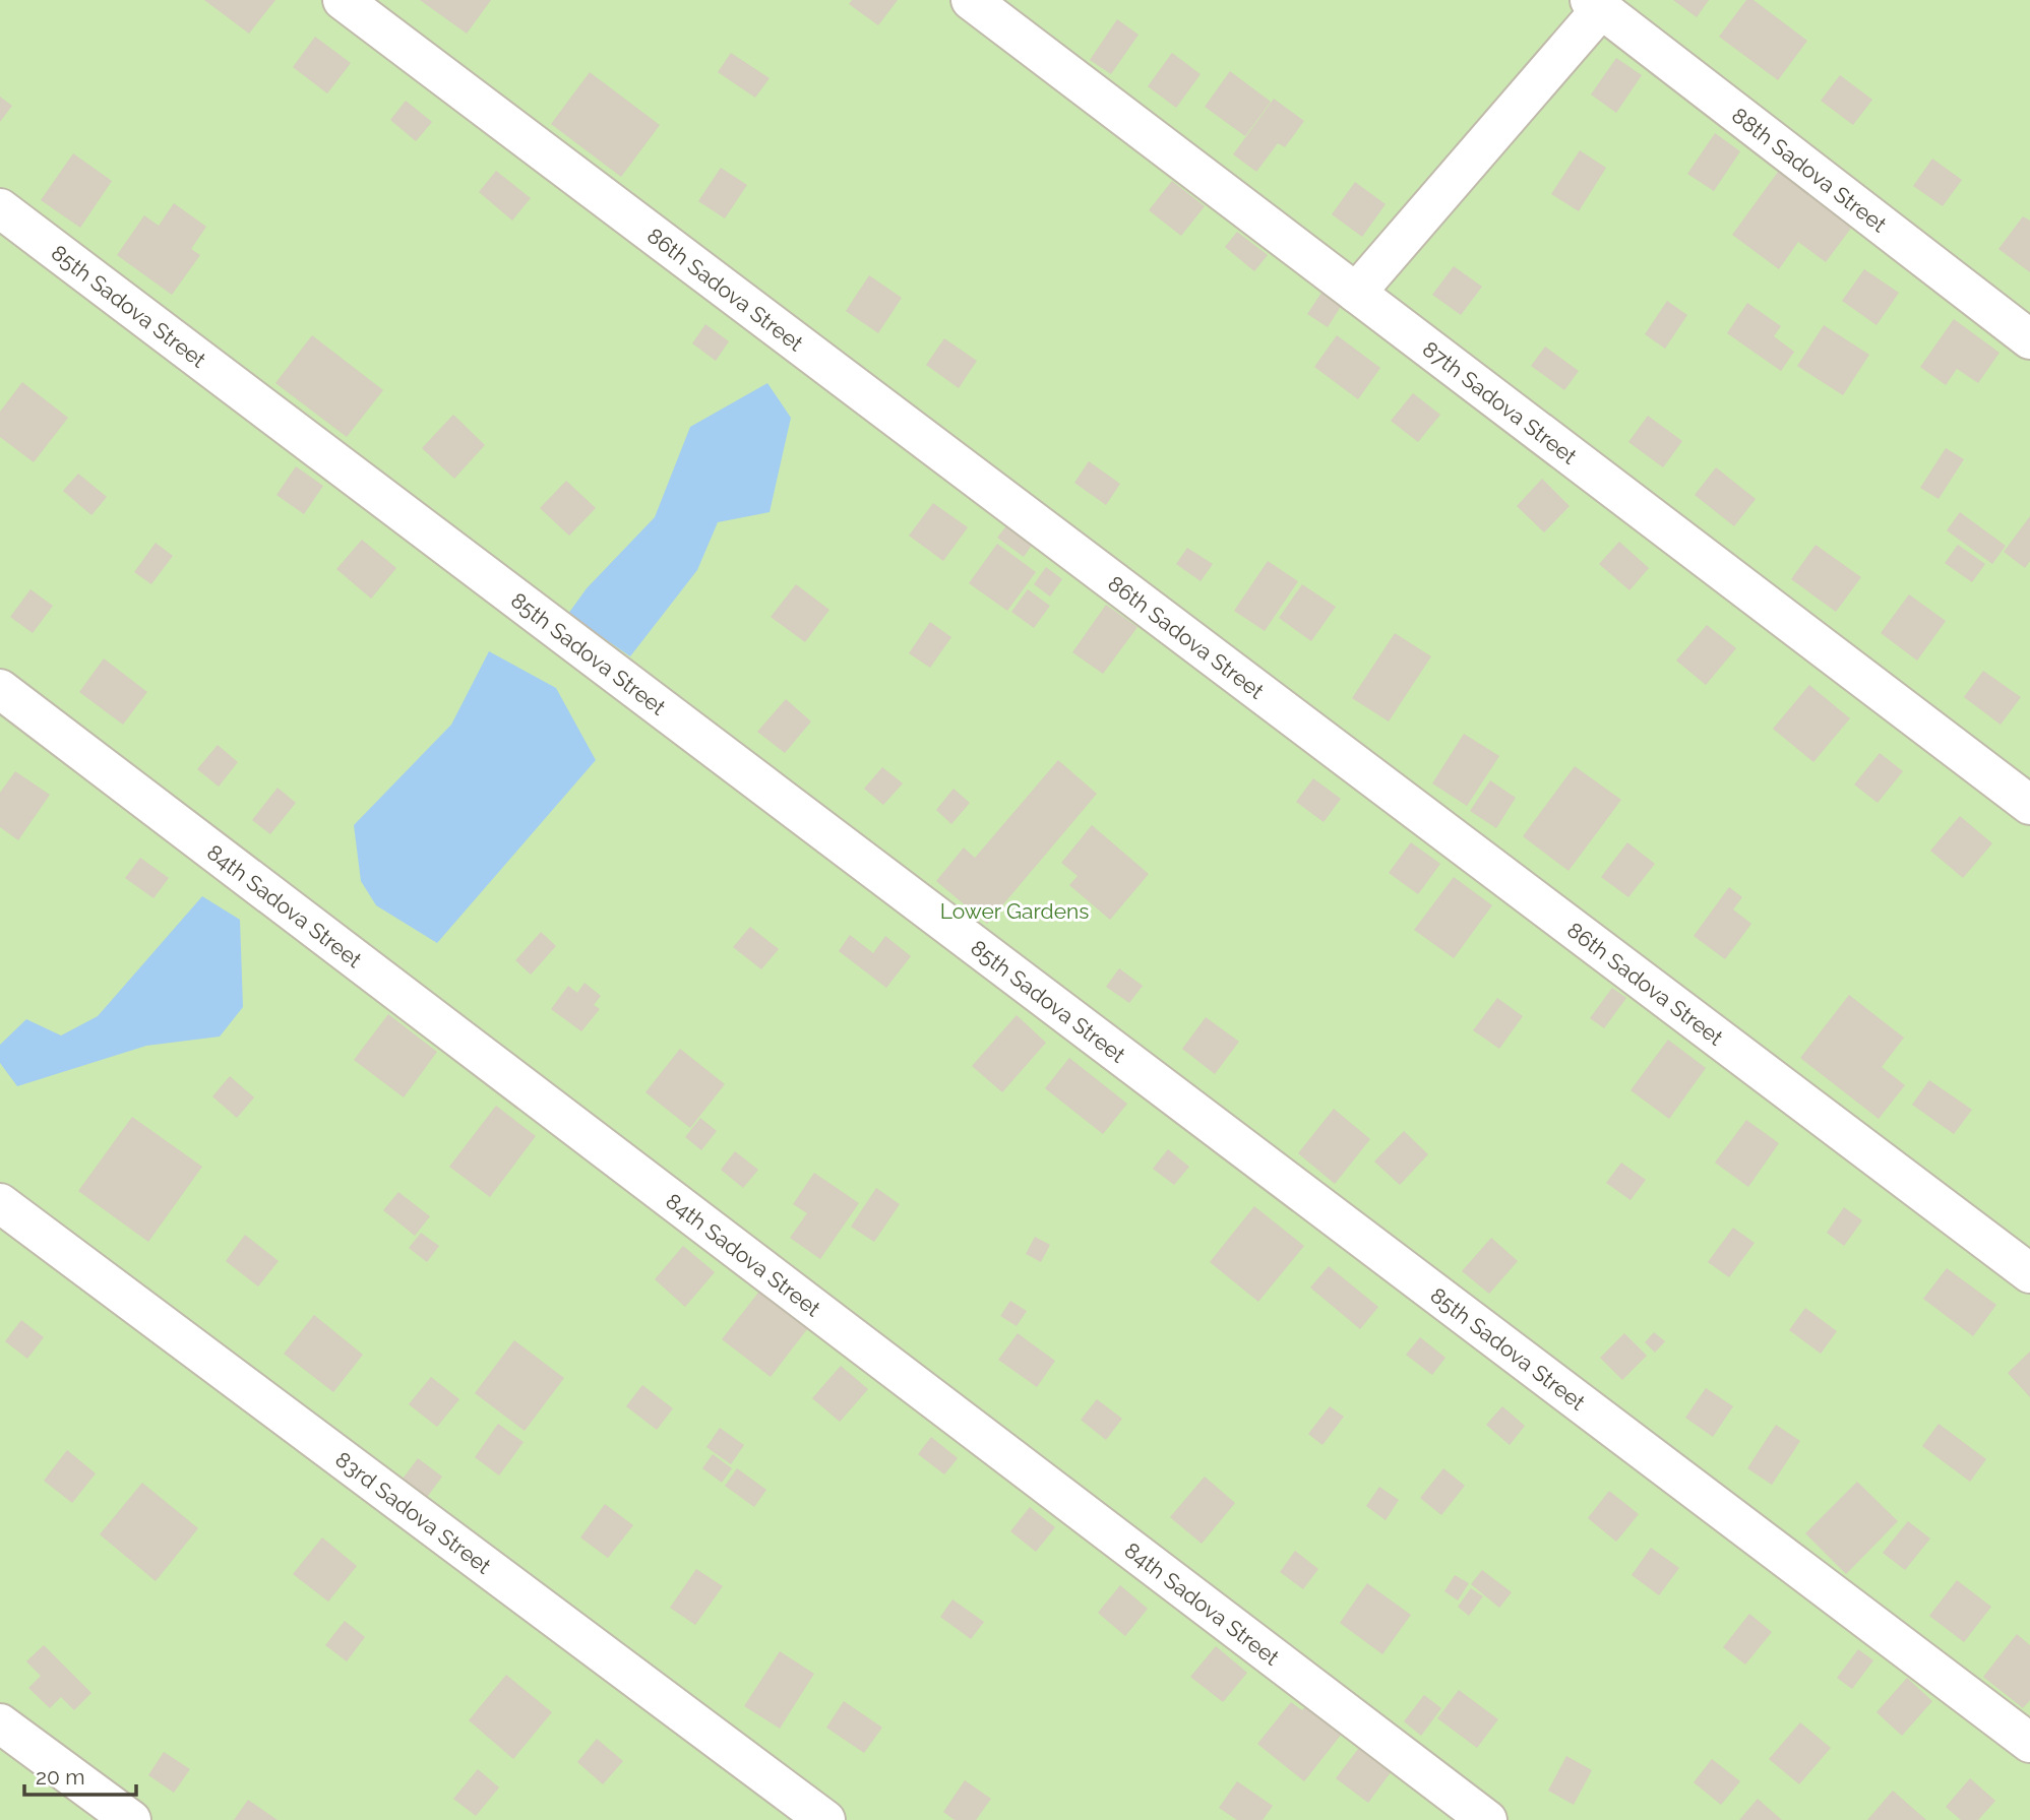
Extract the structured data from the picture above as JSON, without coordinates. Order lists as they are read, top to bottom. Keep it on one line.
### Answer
{"streets":{"street":["88th Sadova Street","86th Sadova Street","85th Sadova Street","87th Sadova Street","84th Sadova Street","83rd Sadova Street"]},"parks":["Lower Gardens"],"scale_bar":"20 m"}
